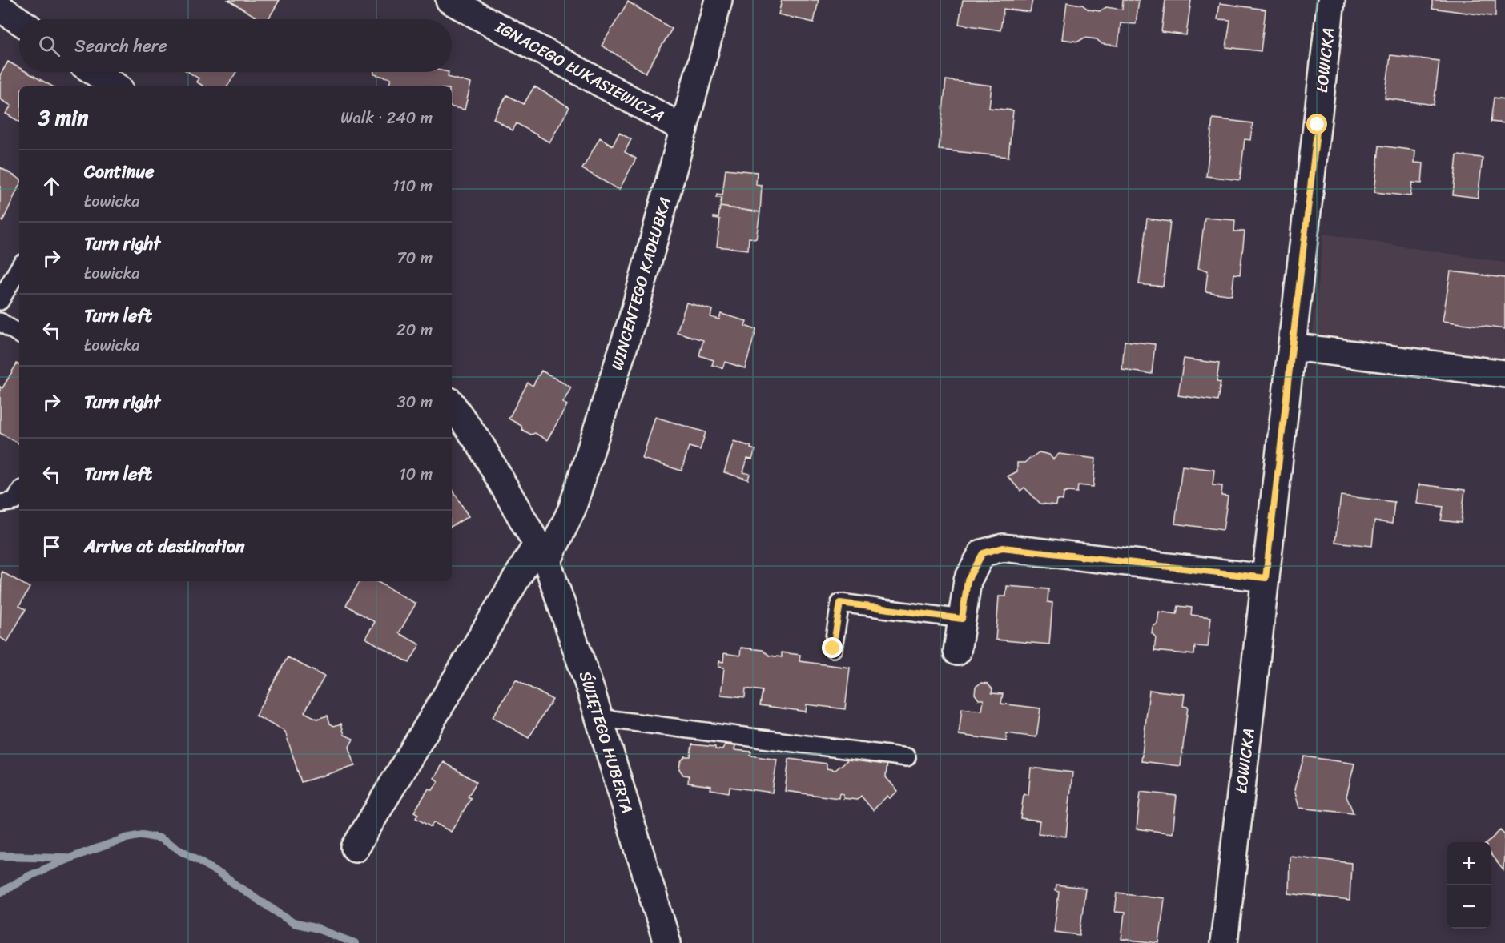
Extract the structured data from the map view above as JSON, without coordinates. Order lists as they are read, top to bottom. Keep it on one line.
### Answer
{"streets":{"street":["ŁOWICKA","IGNACEGO ŁUKASIEWICZA","WINCENTEGO KADŁUBKA","ŚWIĘTEGO HUBERTA"]},"crossings":[["IGNACEGO ŁUKASIEWICZA","WINCENTEGO KADŁUBKA"],["WINCENTEGO KADŁUBKA","ŚWIĘTEGO HUBERTA"]],"page":{"search":"Search here","heading":["3 min","Walk · 240 m"],"list":[["Continue","Łowicka","110 m"],["Turn right","Łowicka","70 m"],["Turn left","Łowicka","20 m"],["Turn right","30 m"],["Turn left","10 m"],"Arrive at destination"],"map_buttons":["+","−"]}}
